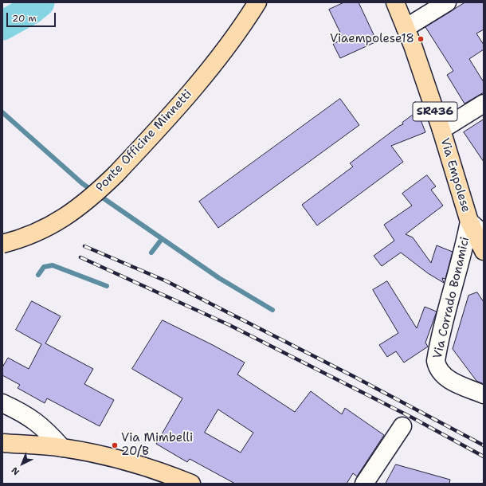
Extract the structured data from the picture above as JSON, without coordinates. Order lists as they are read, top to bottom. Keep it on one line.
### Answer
{"streets":{"main road":["SR436","Ponte Officine Minnetti","Via Empolese"],"street":["Via Corrado Bonamici"]},"crossings":[["SR436","Via Empolese"],["SR436","Via Corrado Bonamici"],["Via Empolese","Via Corrado Bonamici"]],"places":["Viaempolese18","Via Mimbelli 20/B"],"scale_bar":"20 m","north":"bottom left"}
